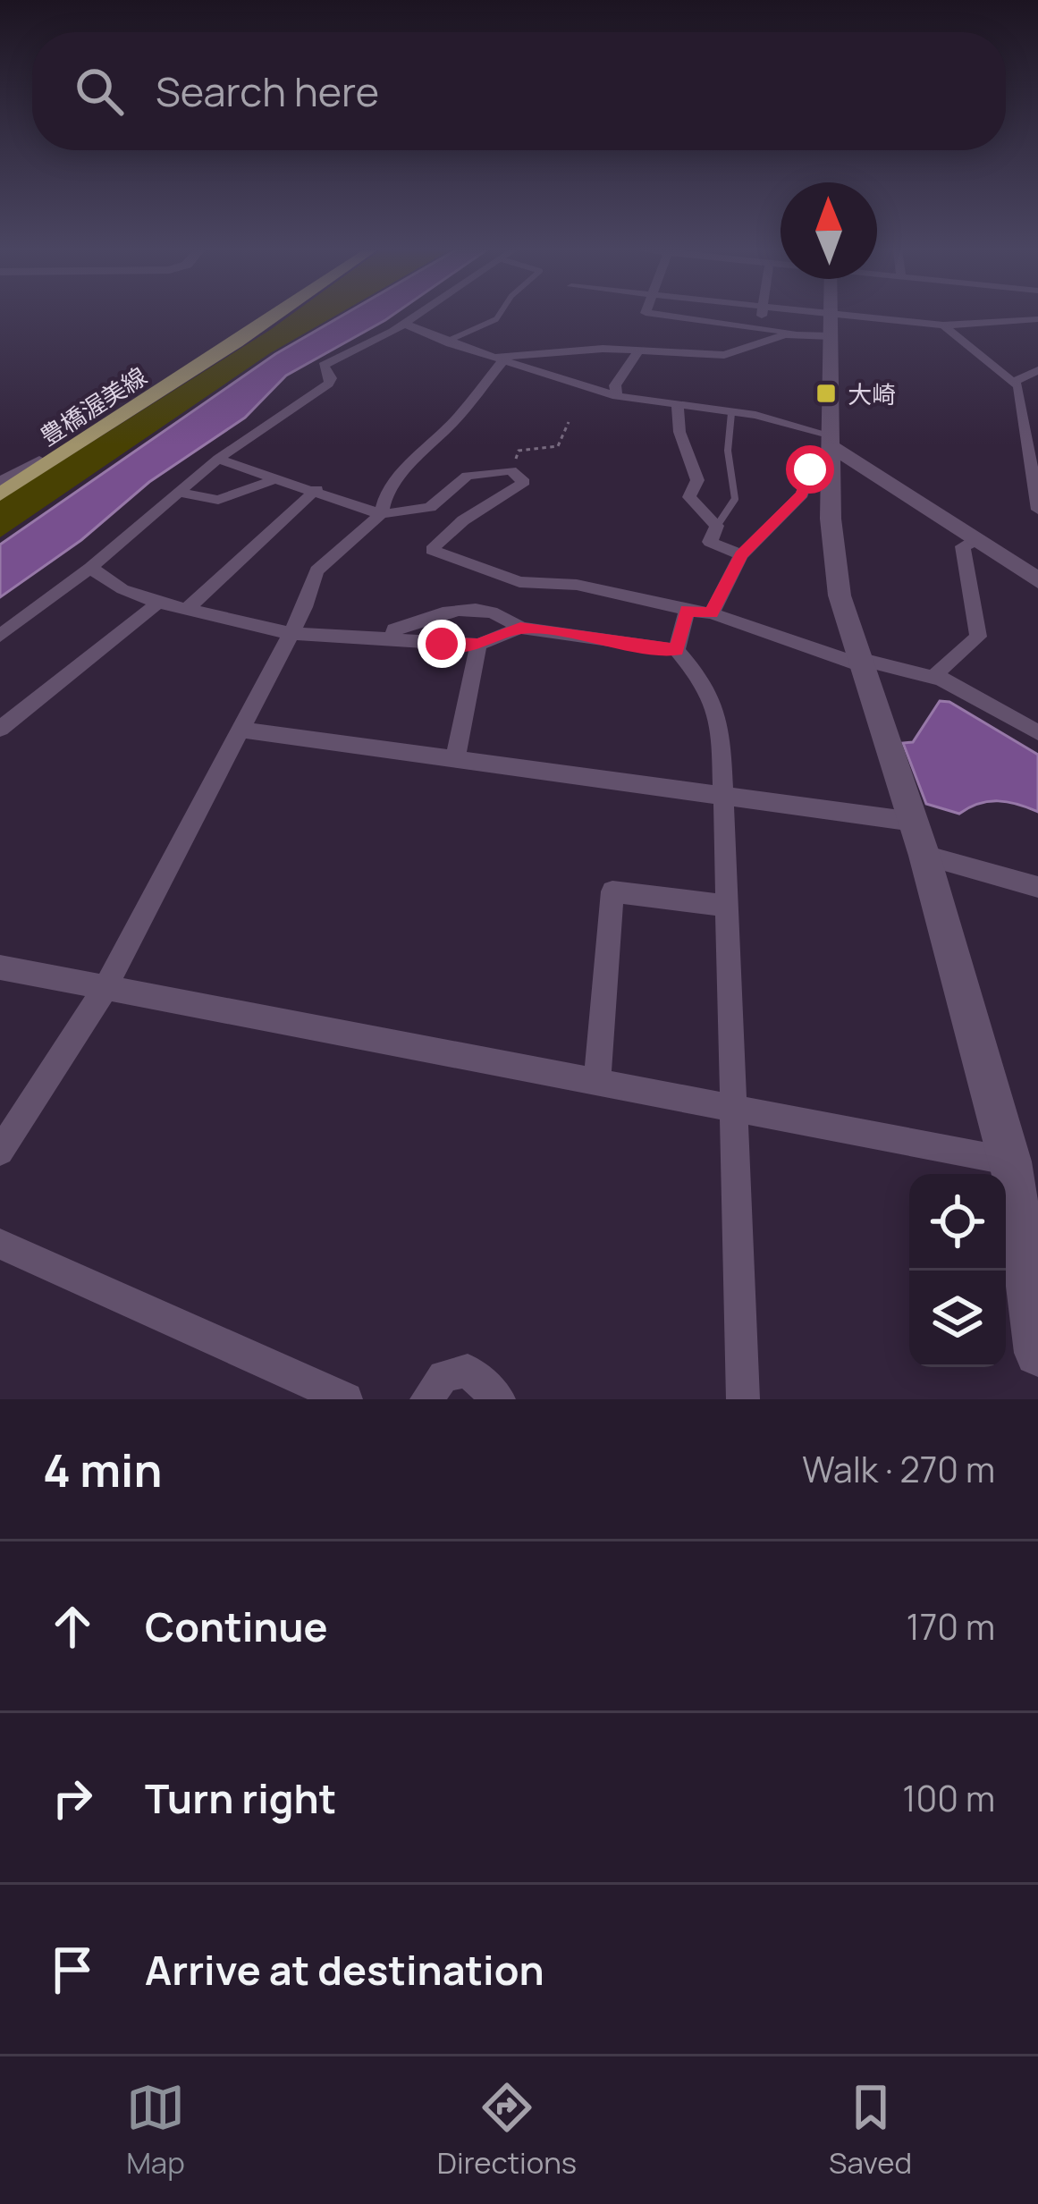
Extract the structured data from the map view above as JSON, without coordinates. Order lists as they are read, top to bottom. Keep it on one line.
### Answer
{"streets":{"main road":["豊橋渥美線"]},"places":{"transit":["大崎"]},"north":"top","page":{"search":"Search here","heading":["4 min","Walk · 270 m"],"list":[["Continue","170 m"],["Turn right","100 m"],"Arrive at destination"],"nav":["Map","Directions","Saved"]}}
